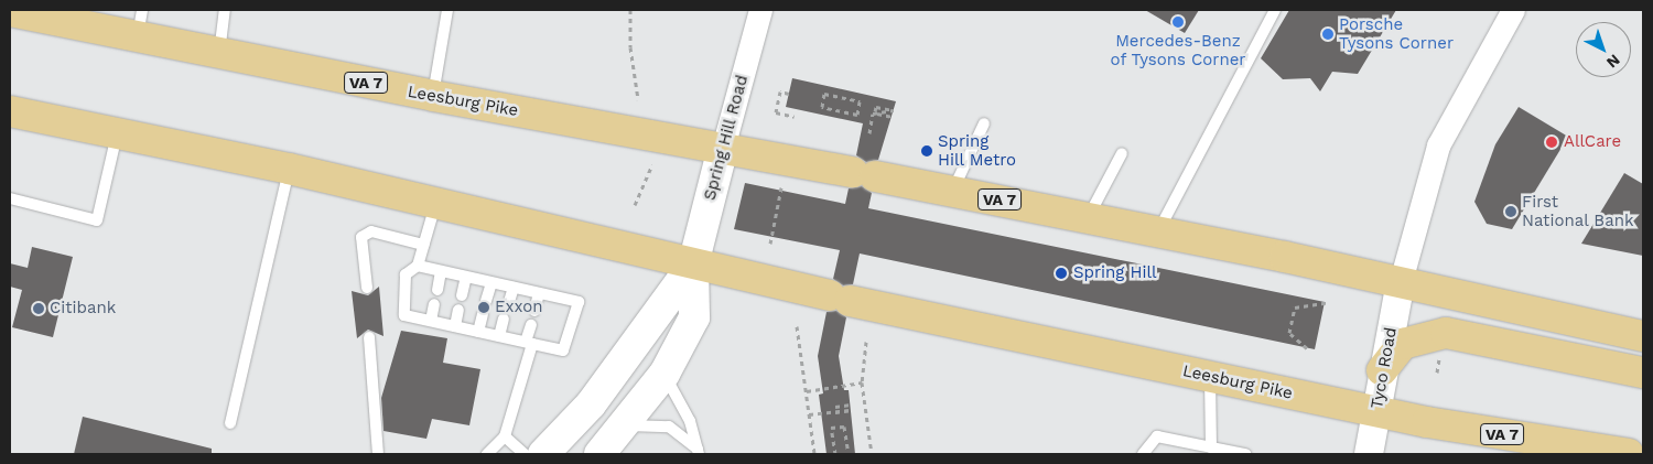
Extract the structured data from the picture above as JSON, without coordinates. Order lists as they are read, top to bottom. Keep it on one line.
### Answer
{"streets":{"highway":["VA 7","Leesburg Pike"],"main road":["Spring Hill Road"],"street":["Tyco Road"]},"crossings":[["Leesburg Pike","Spring Hill Road"],["Leesburg Pike","Tyco Road"]],"places":["Mercedes-Benz of Tysons Corner","Porsche Tysons Corner","AllCare","Spring Hill Metro","First National Bank","Spring Hill","Exxon","Citibank"],"north":"bottom right"}
